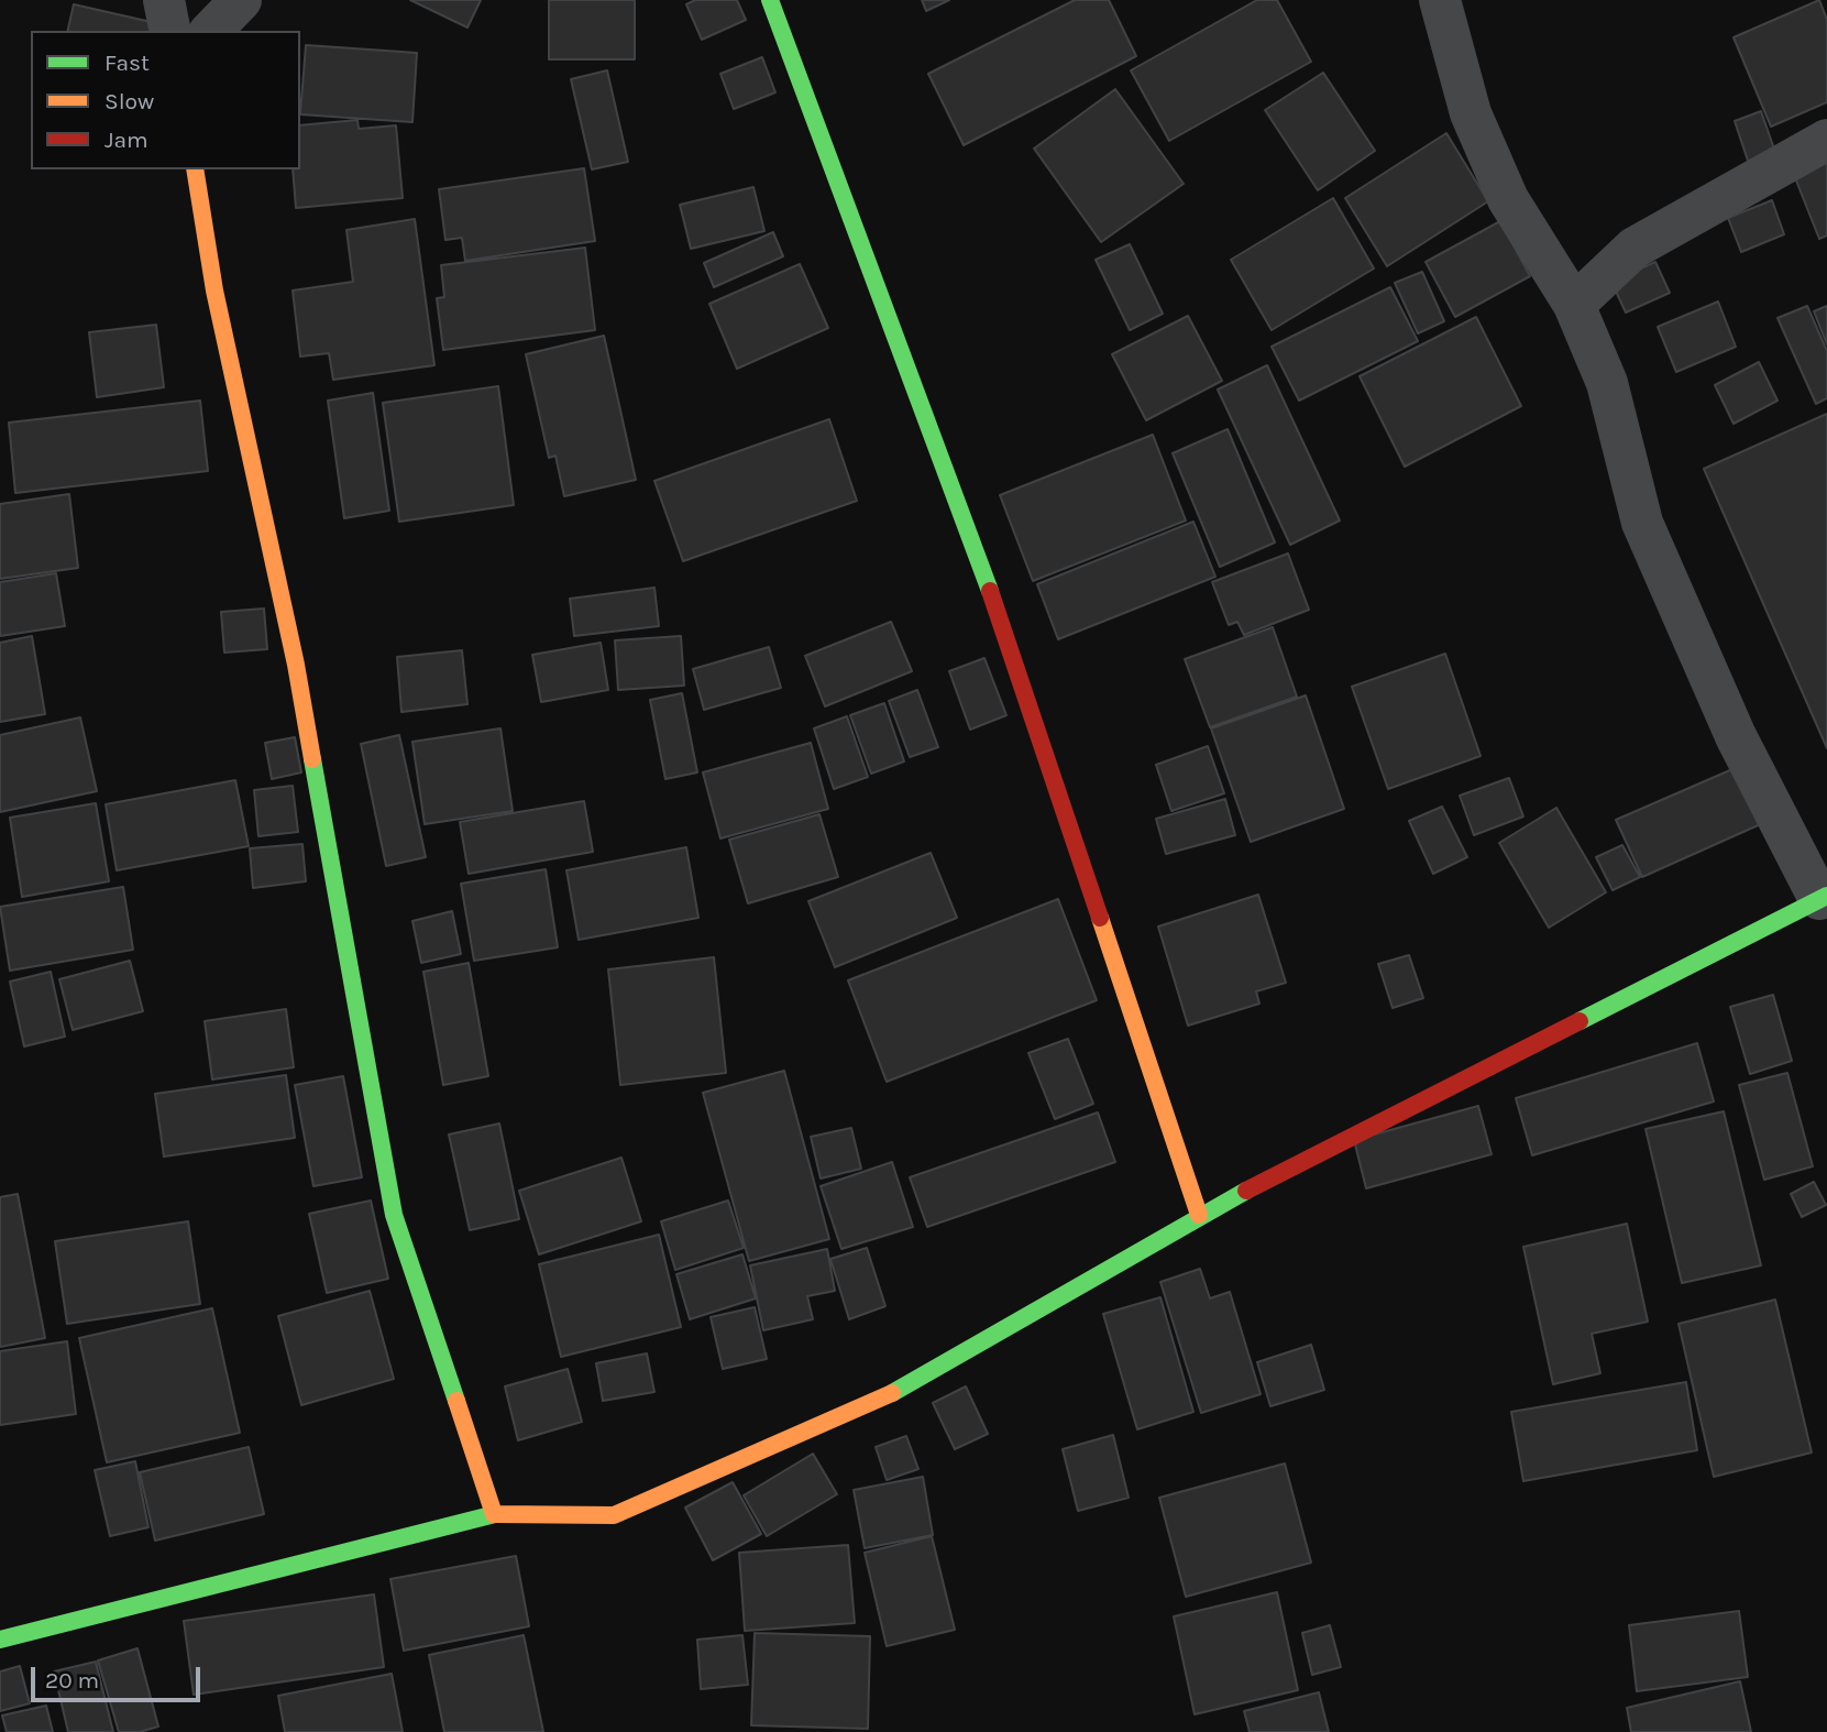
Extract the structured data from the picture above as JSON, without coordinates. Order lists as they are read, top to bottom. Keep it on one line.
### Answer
{"legend":["Fast","Slow","Jam"],"scale_bar":"20 m"}
